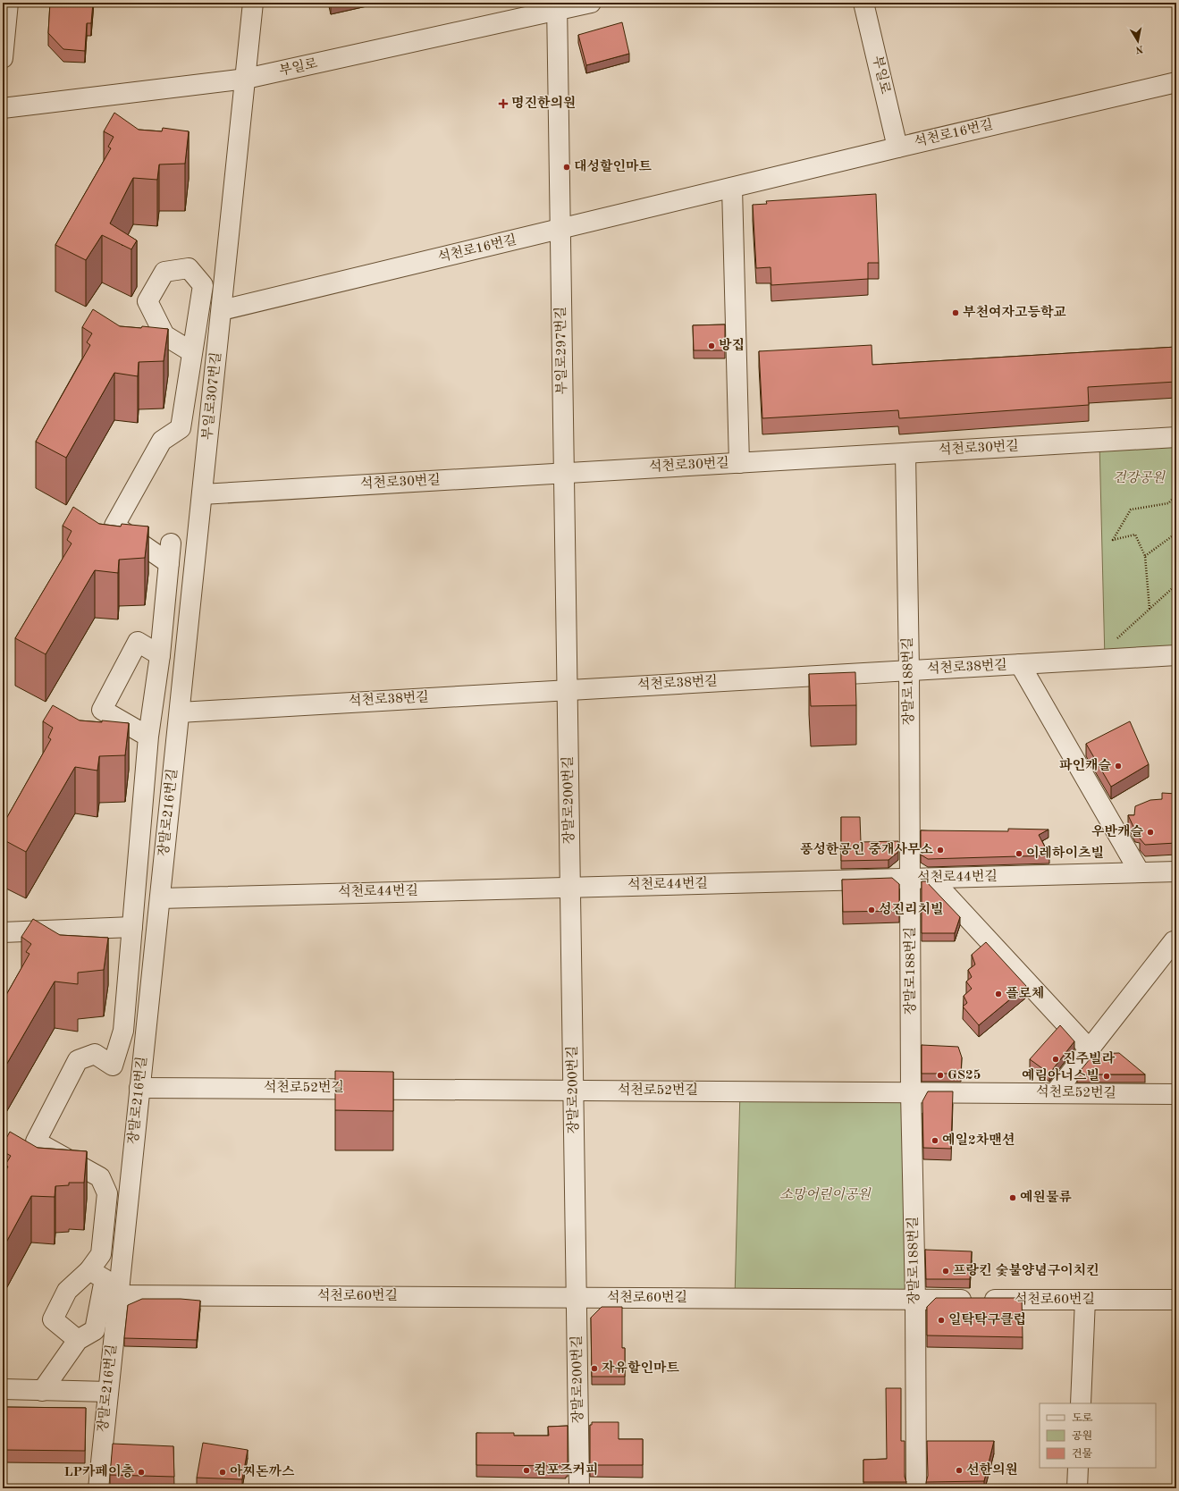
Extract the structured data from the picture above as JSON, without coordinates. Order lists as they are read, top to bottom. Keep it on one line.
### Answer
{"streets":{"street":["부일로","석천로16번길","부일로297번길","부일로307번길","석천로30번길","석천로38번길","장말로188번길","장말로200번길","장말로216번길","석천로44번길","석천로52번길","석천로60번길"]},"crossings":[["부일로","석천로16번길"],["부일로","부일로297번길"],["부일로","부일로307번길"],["석천로16번길","부일로297번길"],["석천로16번길","부일로307번길"],["부일로297번길","석천로30번길"],["부일로297번길","석천로38번길"],["부일로297번길","장말로200번길"],["부일로307번길","석천로30번길"],["부일로307번길","석천로38번길"],["부일로307번길","장말로216번길"],["석천로30번길","장말로188번길"],["석천로38번길","장말로188번길"],["석천로38번길","장말로200번길"],["석천로38번길","장말로216번길"],["장말로188번길","석천로44번길"],["장말로188번길","석천로52번길"],["장말로188번길","석천로60번길"],["장말로200번길","석천로44번길"],["장말로200번길","석천로52번길"],["장말로200번길","석천로60번길"],["장말로216번길","석천로44번길"],["장말로216번길","석천로52번길"],["장말로216번길","석천로60번길"]],"parks":["건강공원","소망어린이공원"],"places":{"health":["명진한의원"],"other":["대성할인마트","부천여자고등학교","방집","파인캐슬","우반캐슬","풍성한공인 중개사무소","이레하이츠빌","성진리치빌","플로체","진주빌라","GS25","예림아너스빌","예일2차맨션","예원물류","프랑킨 숯불양념구이치킨","일탁탁구클럽","자유할인마트","컴포즈커피","선한의원","LP카페이층","아찌돈까스"]},"legend":["도로","공원","건물"],"north":"bottom"}
